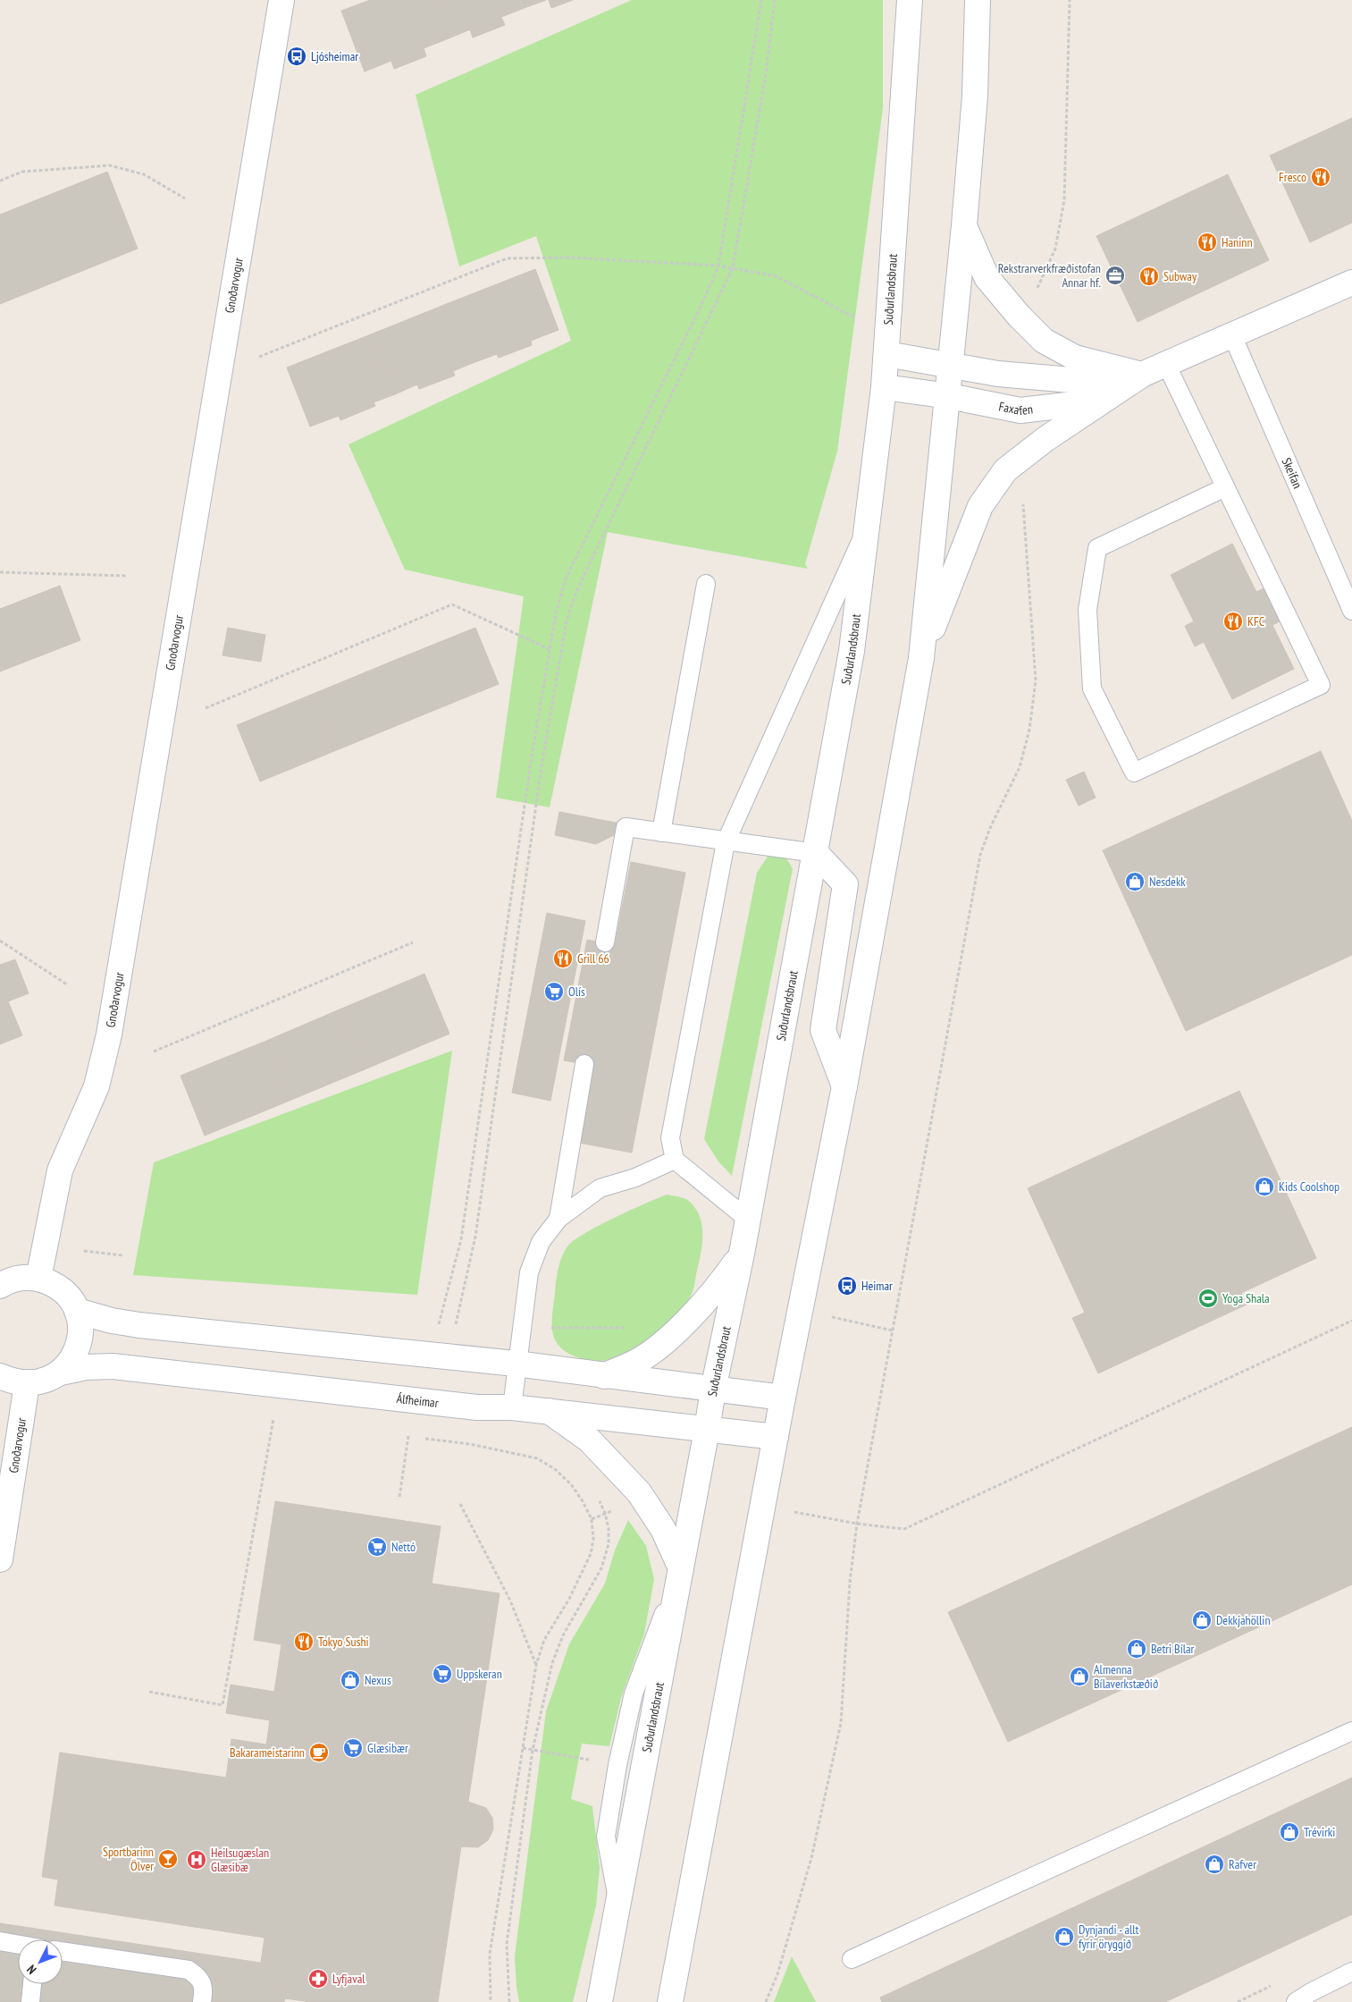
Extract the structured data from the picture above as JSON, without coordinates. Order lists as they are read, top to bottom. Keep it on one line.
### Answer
{"streets":{"main road":["Gnoðarvogur","Suðurlandsbraut","Faxafen","Álfheimar"],"lane":["Skeifan"]},"crossings":[["Gnoðarvogur","Álfheimar"],["Suðurlandsbraut","Faxafen"],["Suðurlandsbraut","Álfheimar"],["Faxafen","Skeifan"]],"places":{"bus stop":["Ljósheimar","Heimar"],"restaurant":["Fresco","Haninn","Subway","KFC","Grill 66","Tokyo Sushi"],"office":["Rekstrarverkfræðistofan Annar hf."],"shop":["Nesdekk","Kids Coolshop","Dekkjahöllin","Betri Bílar","Almenna Bílaverkstæðið","Nexus","Trévirki","Rafver","Dynjandi - allt fyrir öryggið"],"supermarket":["Olís","Nettó","Uppskeran","Glæsibær"],"sports":["Yoga Shala"],"cafe":["Bakarameistarinn"],"bar":["Sportbarinn Ölver"],"hospital":["Heilsugæslan Glæsibæ"],"pharmacy":["Lyfjaval"]},"north":"bottom left"}
